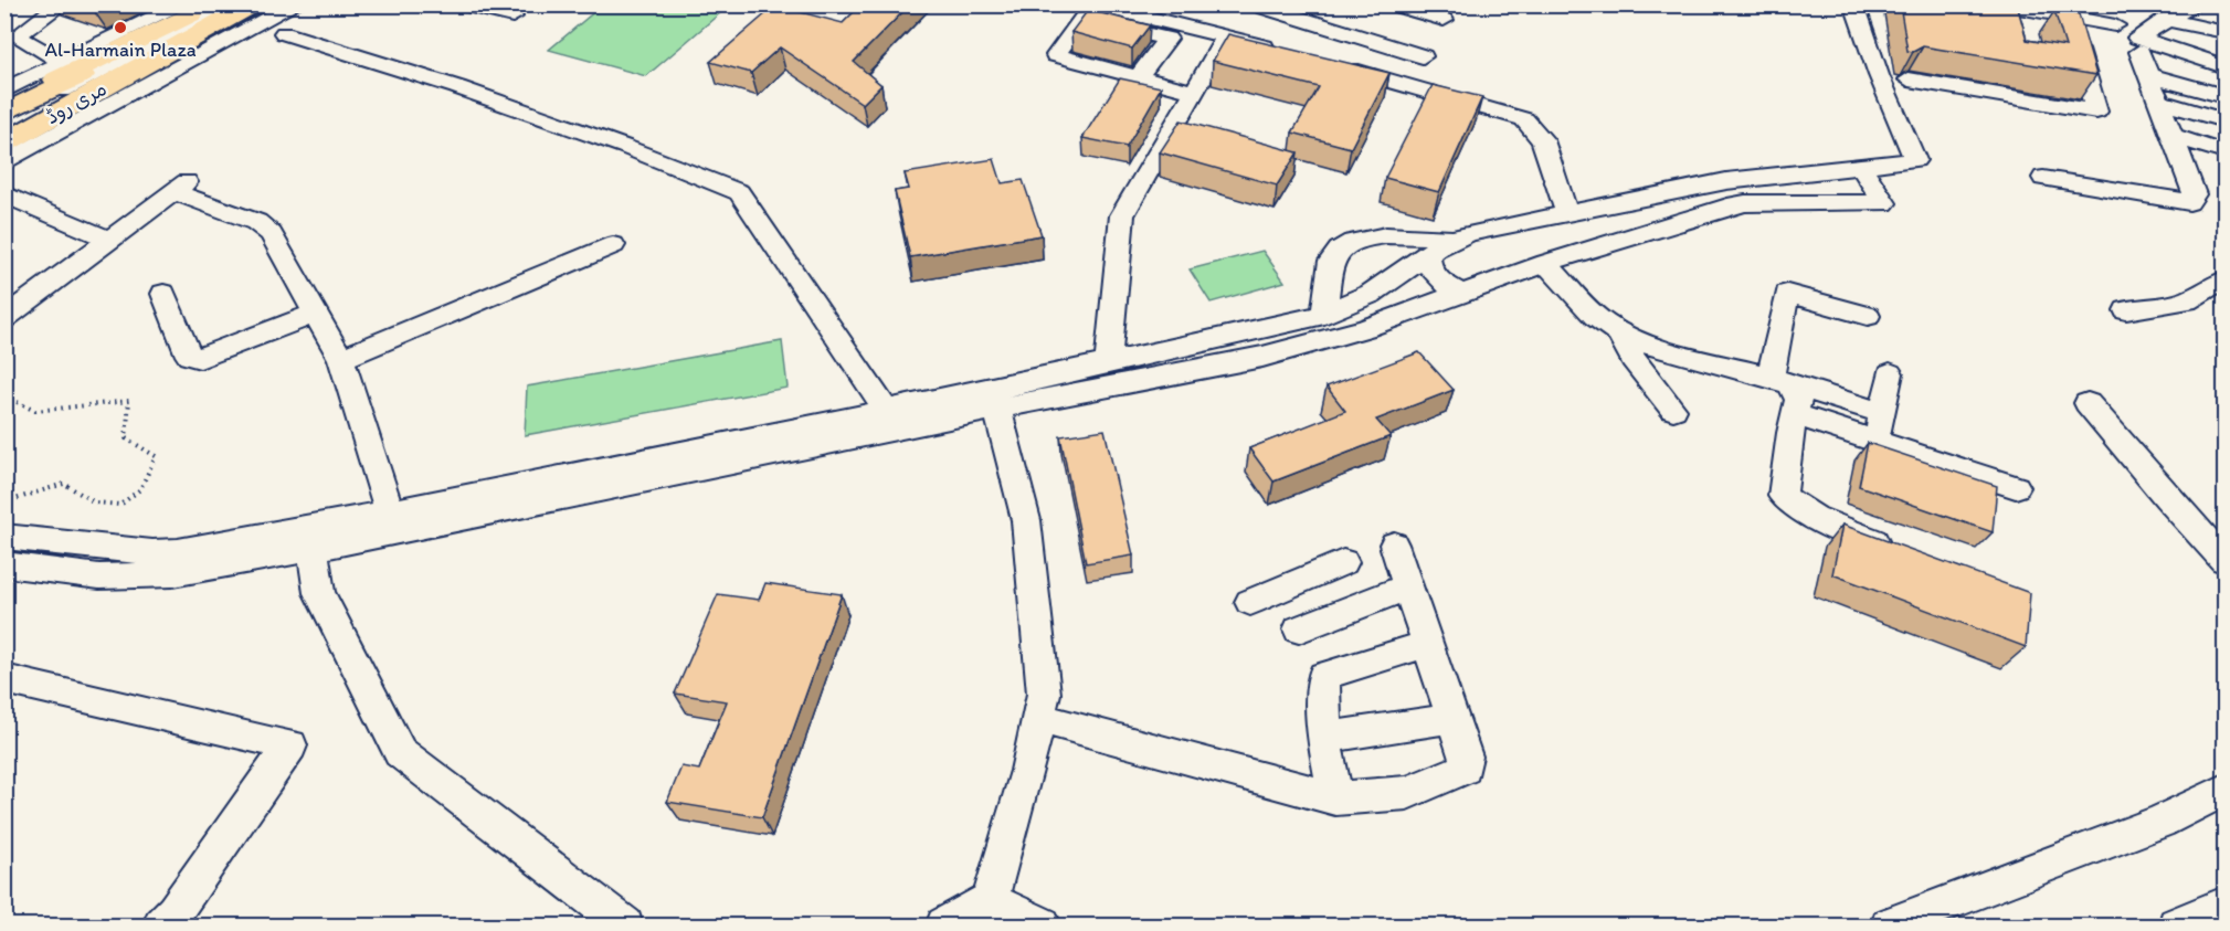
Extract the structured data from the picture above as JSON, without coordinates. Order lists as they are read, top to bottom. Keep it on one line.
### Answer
{"streets":{"main road":["مری روڈ"]},"places":["Al-Harmain Plaza"]}
